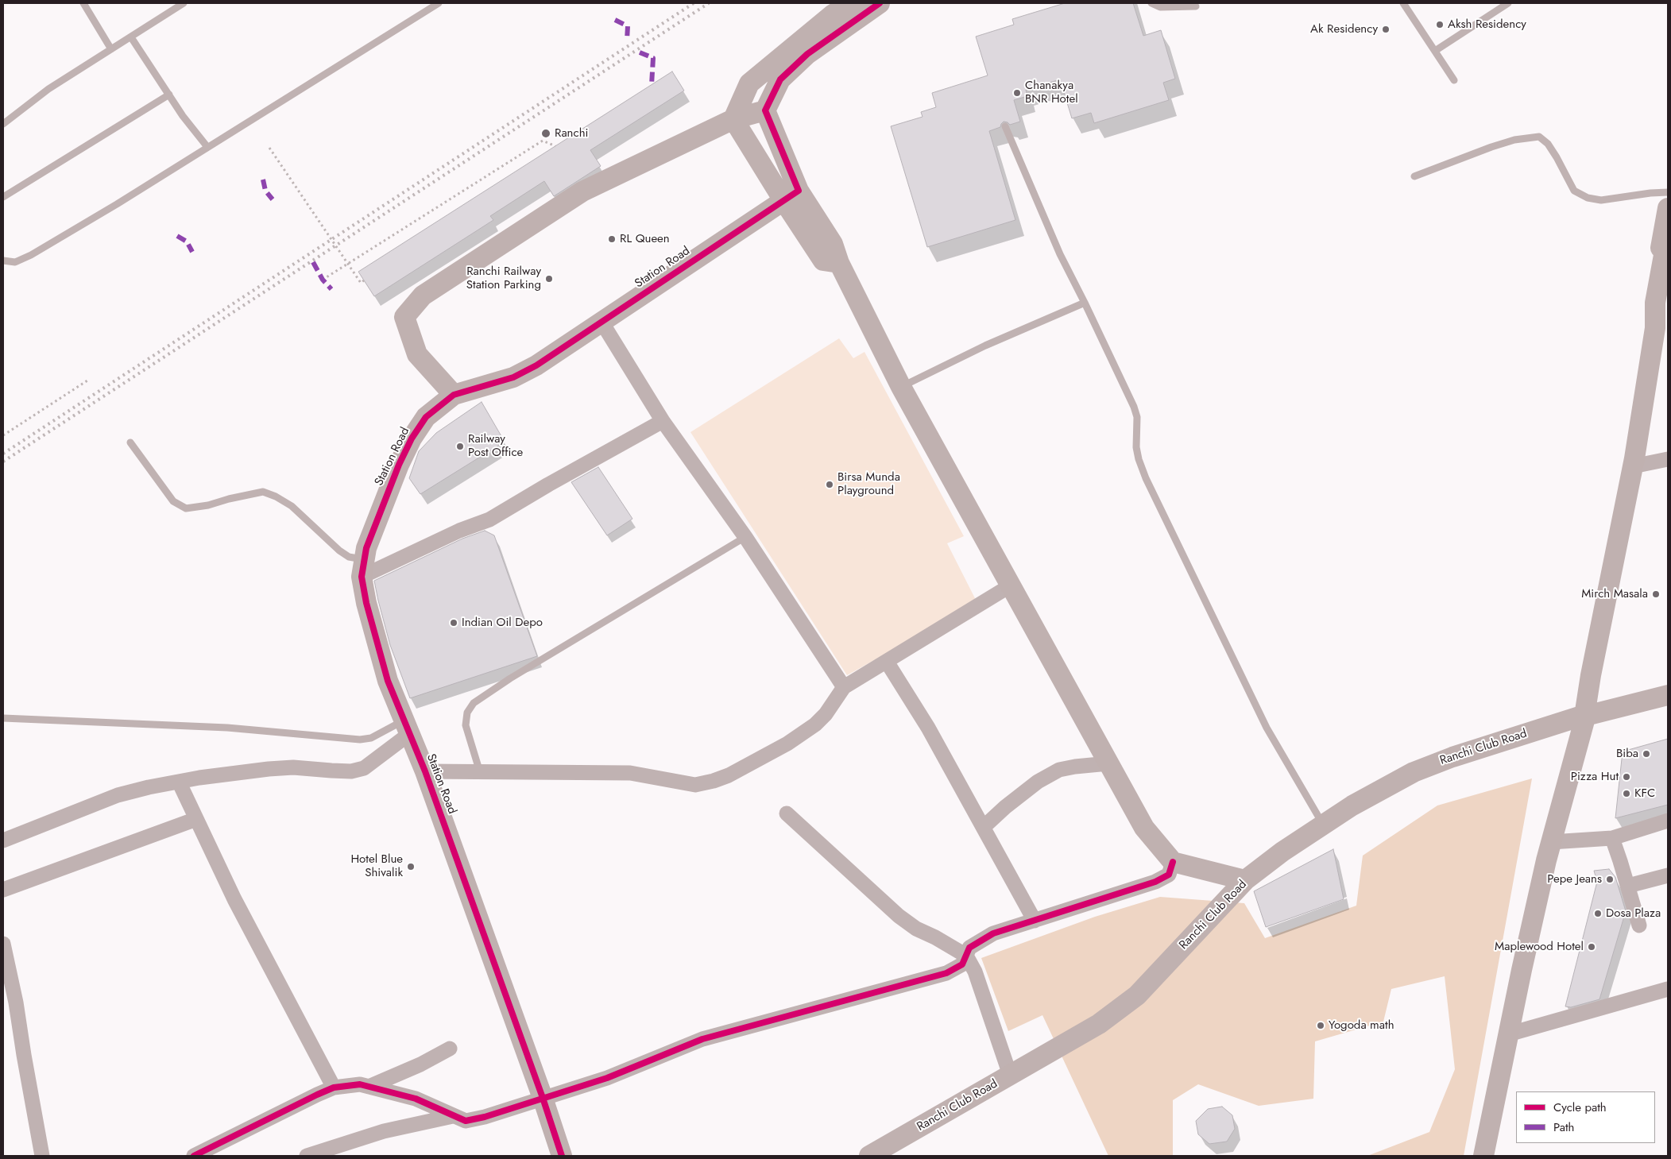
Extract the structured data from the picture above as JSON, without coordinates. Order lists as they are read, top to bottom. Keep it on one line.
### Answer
{"streets":{"street":["Station Road","Ranchi Club Road"]},"places":["Aksh Residency","Ak Residency","Chanakya BNR Hotel","Ranchi","RL Queen","Ranchi Railway Station Parking","Railway Post Office","Birsa Munda Playground","Mirch Masala","Indian Oil Depo","Biba","Pizza Hut","KFC","Hotel Blue Shivalik","Pepe Jeans","Dosa Plaza","Maplewood Hotel","Yogoda math"],"legend":["Cycle path","Path"]}
